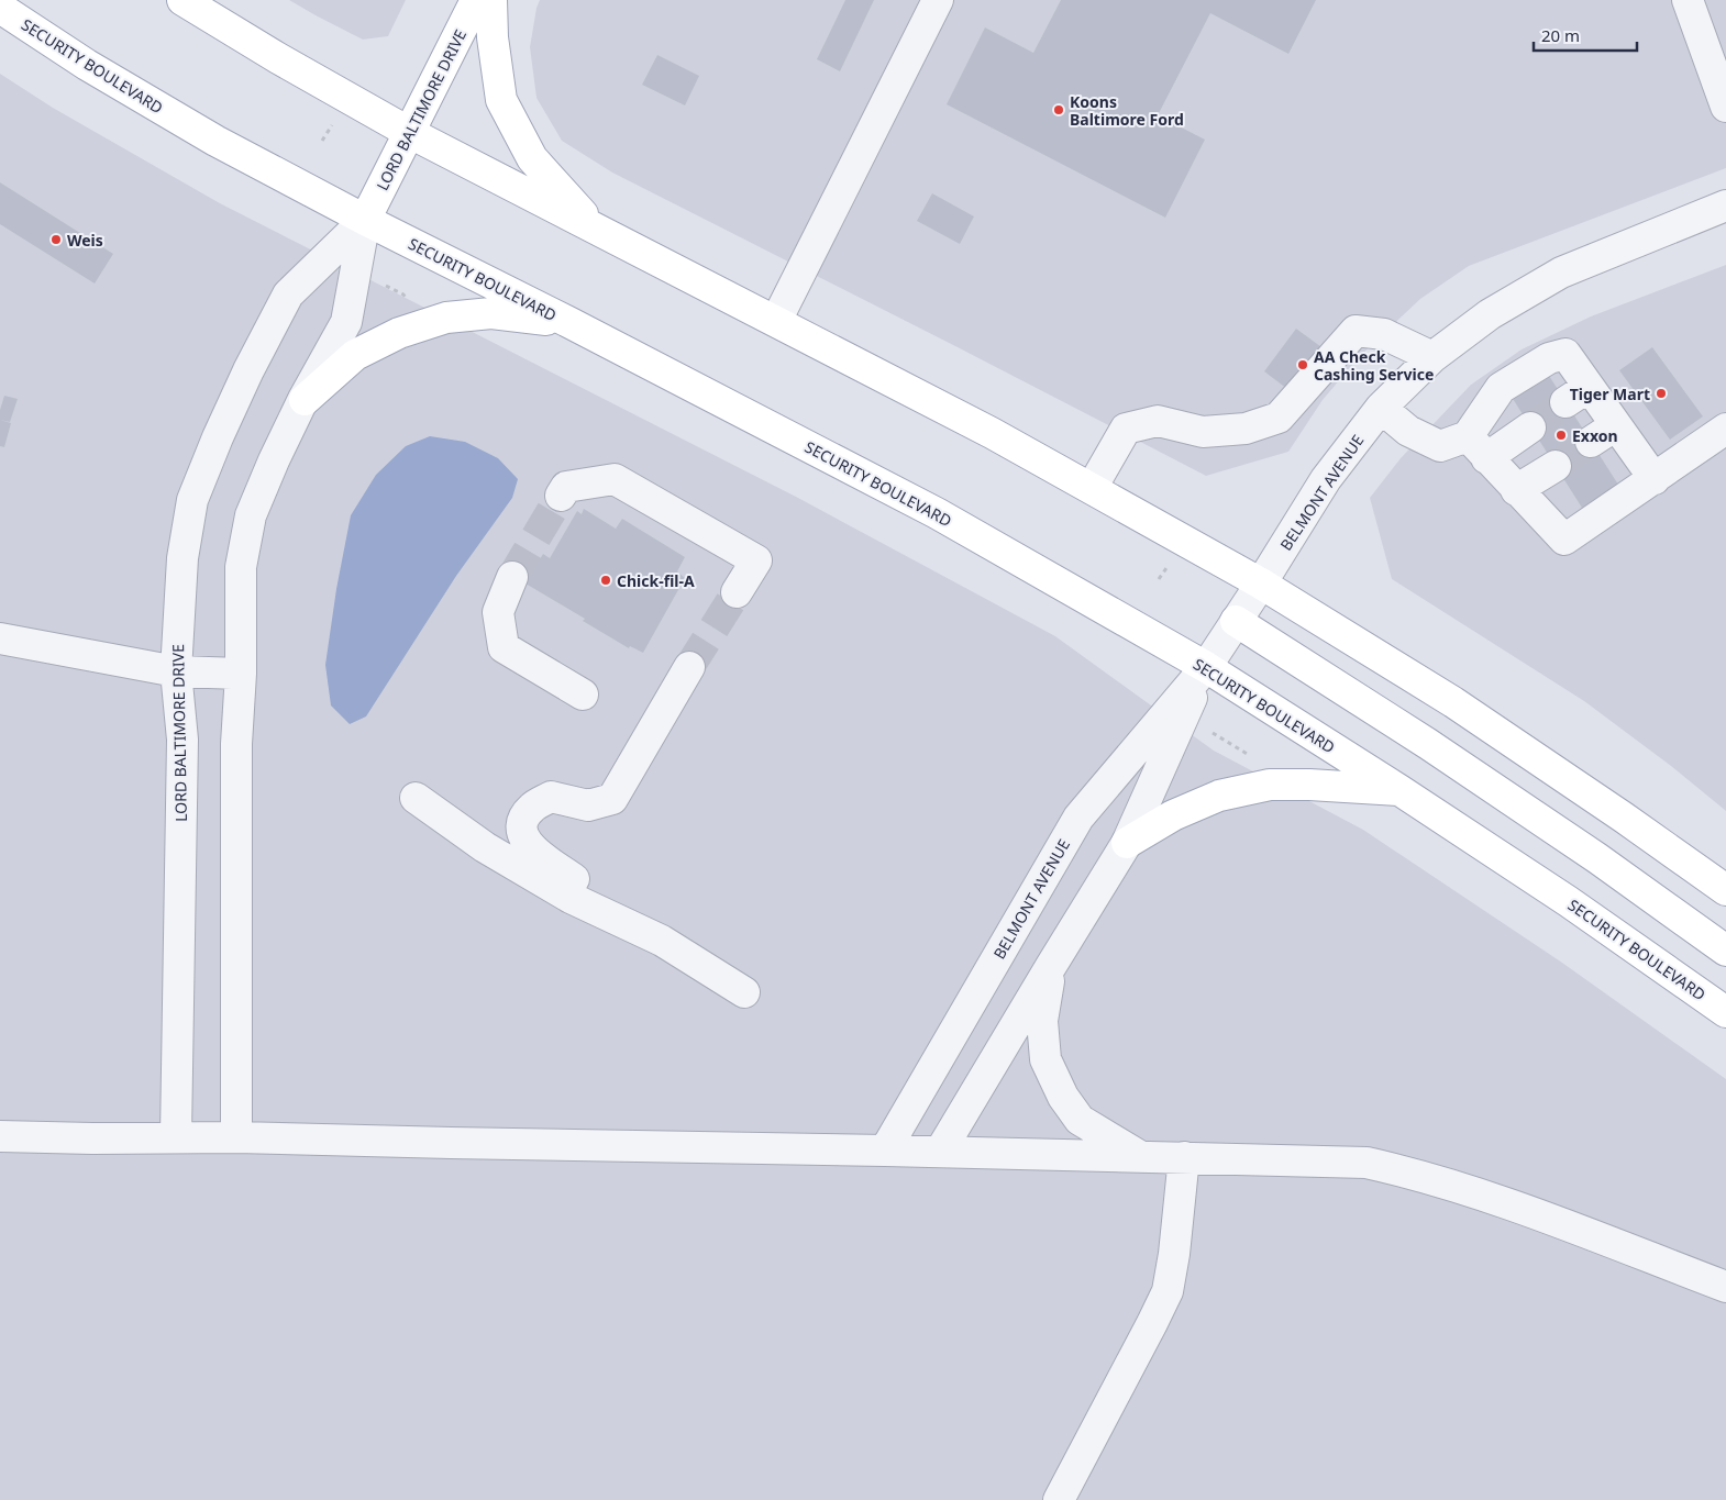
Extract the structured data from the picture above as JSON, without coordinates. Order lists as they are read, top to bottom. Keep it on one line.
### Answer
{"streets":{"main road":["SECURITY BOULEVARD","LORD BALTIMORE DRIVE"],"street":["BELMONT AVENUE"]},"crossings":[["SECURITY BOULEVARD","LORD BALTIMORE DRIVE"],["SECURITY BOULEVARD","BELMONT AVENUE"]],"places":["Koons Baltimore Ford","Weis","AA Check Cashing Service","Tiger Mart","Exxon","Chick-fil-A"],"scale_bar":"20 m"}
